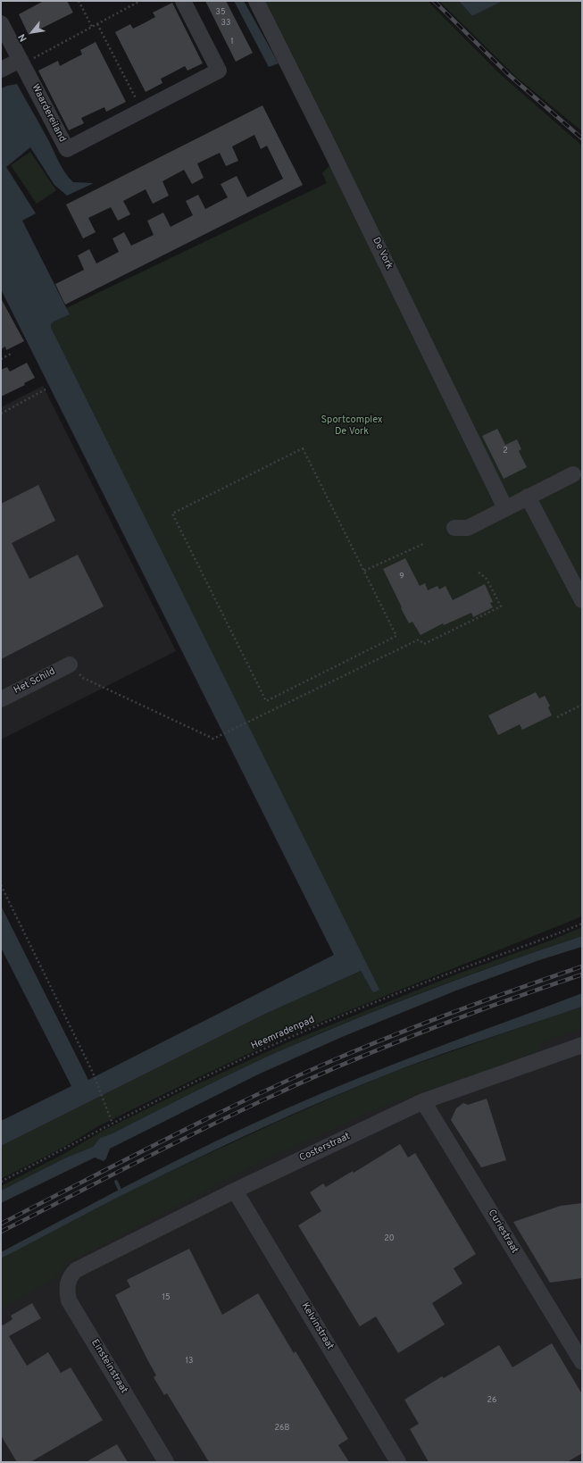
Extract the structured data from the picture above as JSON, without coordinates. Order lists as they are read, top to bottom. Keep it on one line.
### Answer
{"streets":{"street":["Waardereiland","De Vork","Het Schild","Costerstraat","Curiestraat","Kelvinstraat","Einsteinstraat"],"path":["Heemradenpad"]},"crossings":[["Costerstraat","Curiestraat"],["Costerstraat","Kelvinstraat"],["Costerstraat","Einsteinstraat"]],"parks":["Sportcomplex De Vork"],"house_numbers":["35","33","1","2","9","20","15","13","26","26B"],"north":"bottom left"}
